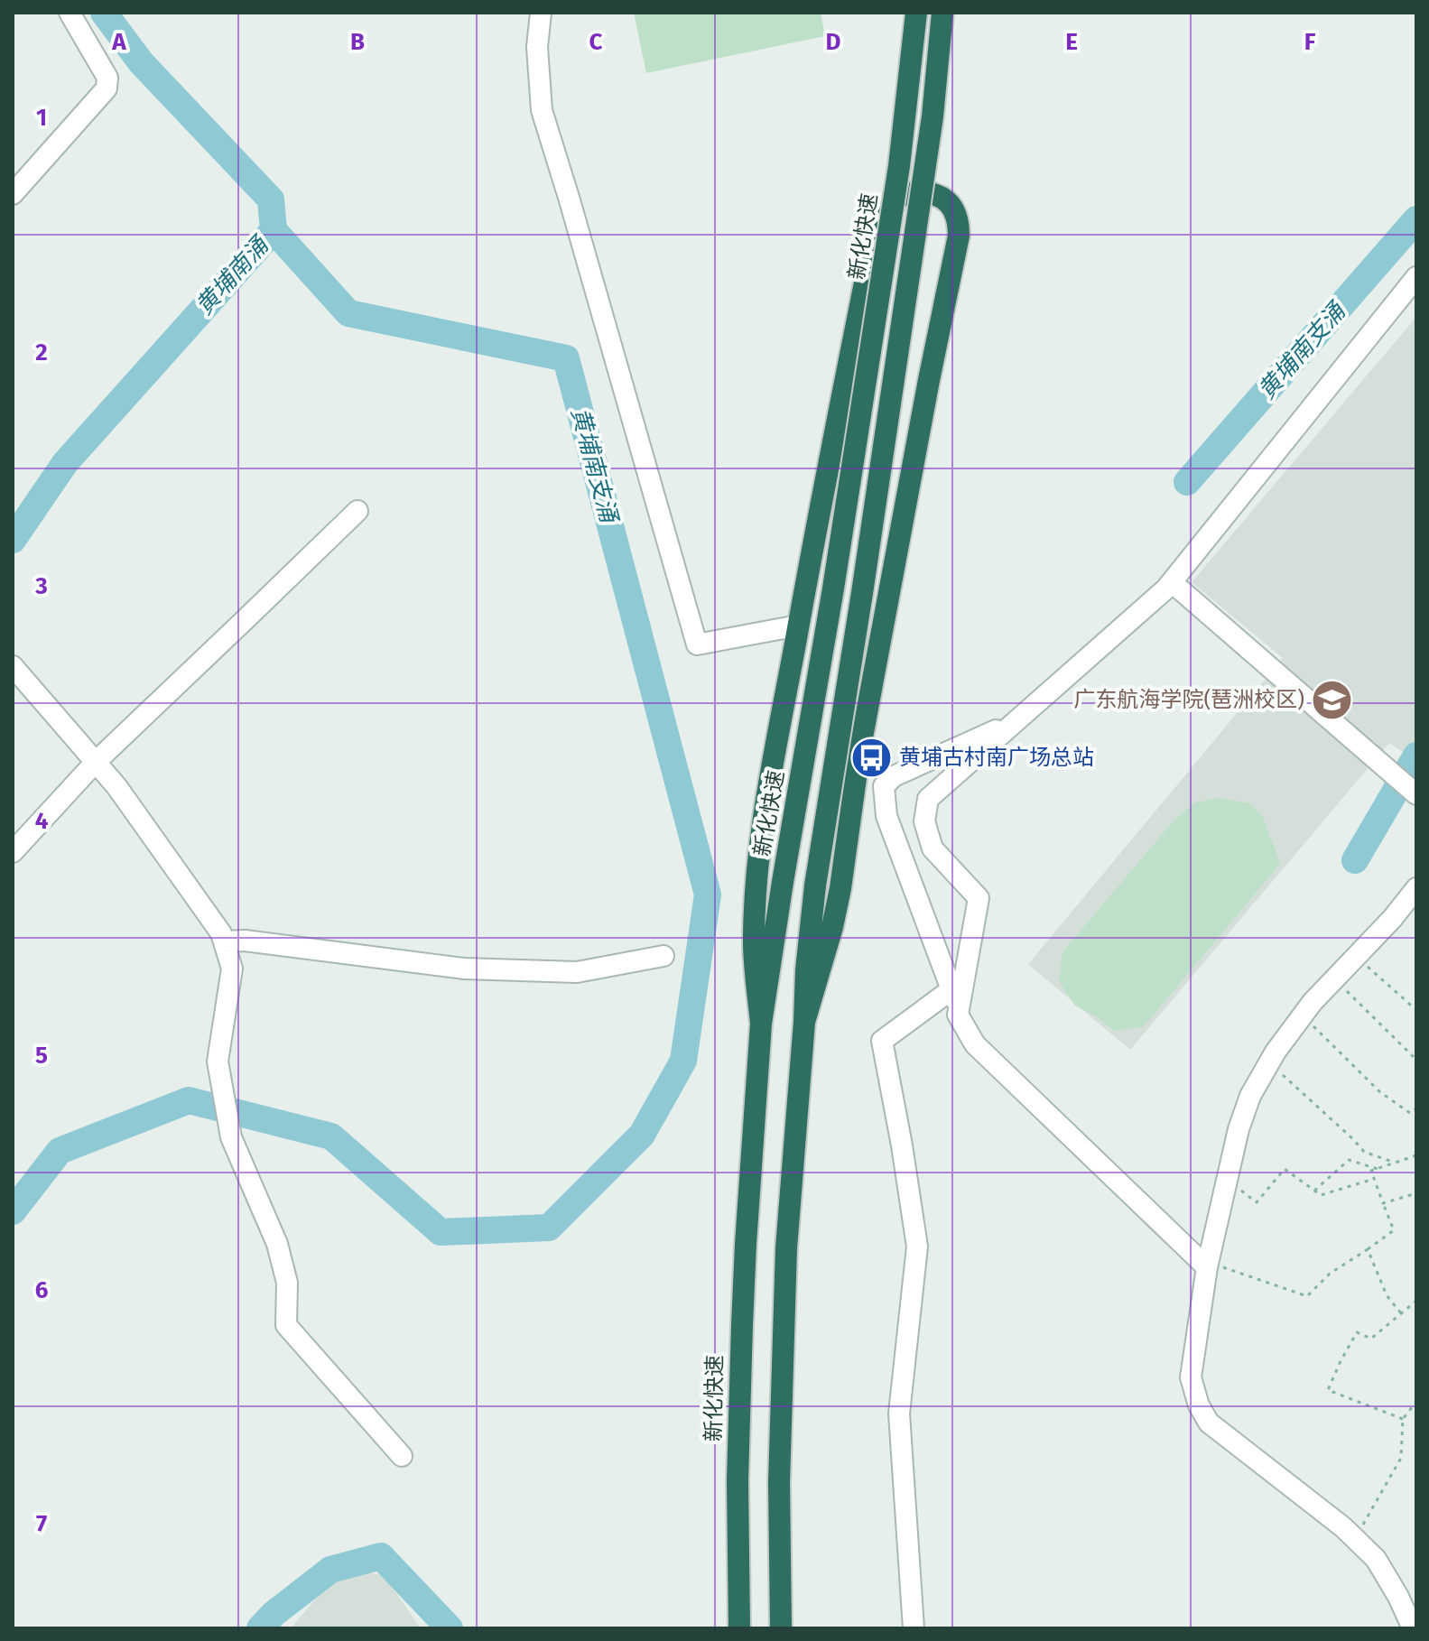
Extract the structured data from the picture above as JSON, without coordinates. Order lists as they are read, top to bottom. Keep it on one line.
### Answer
{"streets":{"highway":["新化快速"]},"water":["黄埔南涌","黄埔南支涌"],"places":{"school or university":["广东航海学院(琶洲校区)"],"bus stop":["黄埔古村南广场总站"]},"grid":{"columns":["A","B","C","D","E","F"],"rows":["1","2","3","4","5","6","7"]}}
